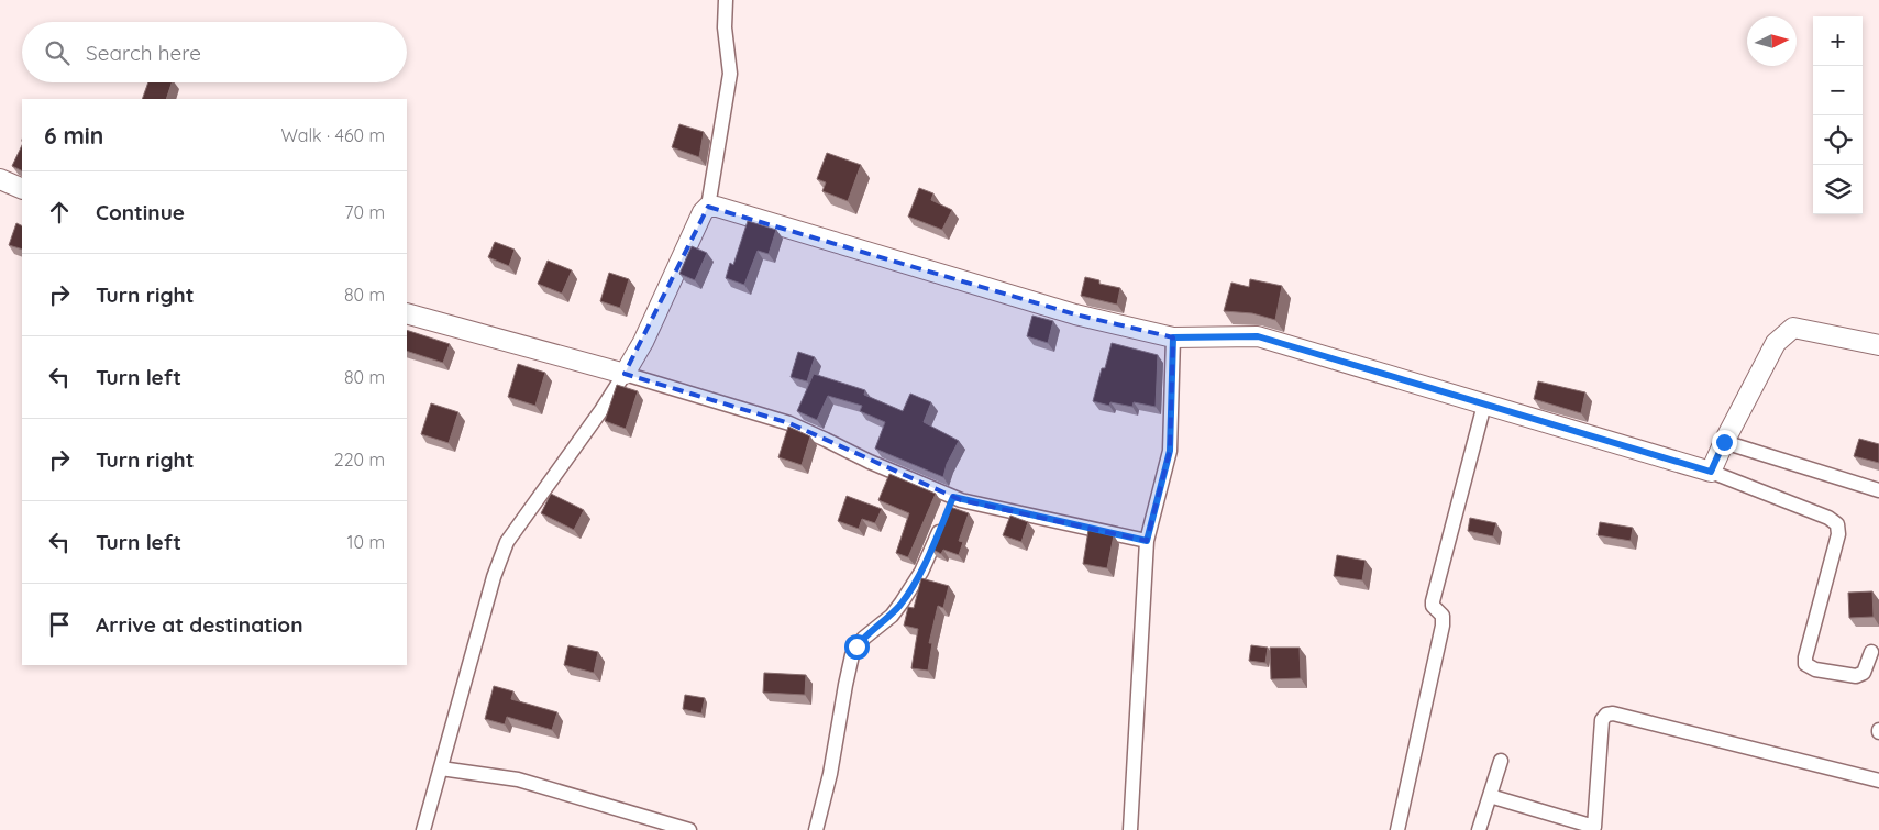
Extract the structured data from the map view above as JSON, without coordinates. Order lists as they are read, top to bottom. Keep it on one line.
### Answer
{"north":"right","page":{"map_buttons":["+","−"],"search":"Search here","heading":["6 min","Walk · 460 m"],"list":[["Continue","70 m"],["Turn right","80 m"],["Turn left","80 m"],["Turn right","220 m"],["Turn left","10 m"],"Arrive at destination"]}}
